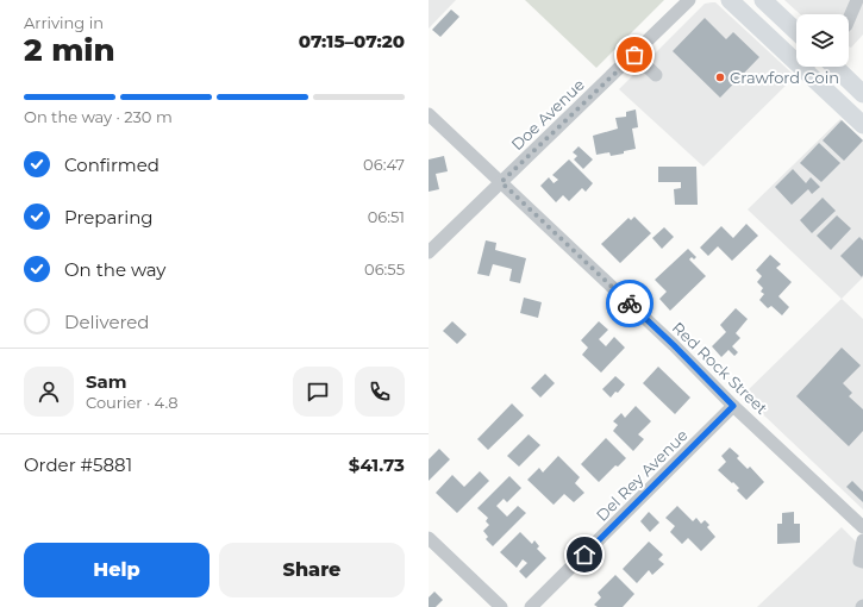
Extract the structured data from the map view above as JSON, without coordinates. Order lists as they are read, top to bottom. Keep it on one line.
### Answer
{"streets":{"street":["Doe Avenue","Red Rock Street","Del Rey Avenue"]},"crossings":[["Doe Avenue","Red Rock Street"],["Red Rock Street","Del Rey Avenue"]],"places":["Crawford Coin"],"page":{"heading":["2 min","Arriving in","07:15–07:20"],"panel":["Sam","Courier · 4.8","Order #5881","$41.73"],"bar":"On the way · 230 m","list":[["Confirmed","06:47"],["Preparing","06:51"],["On the way","06:55"],"Delivered"],"buttons":["Help","Share"]}}
